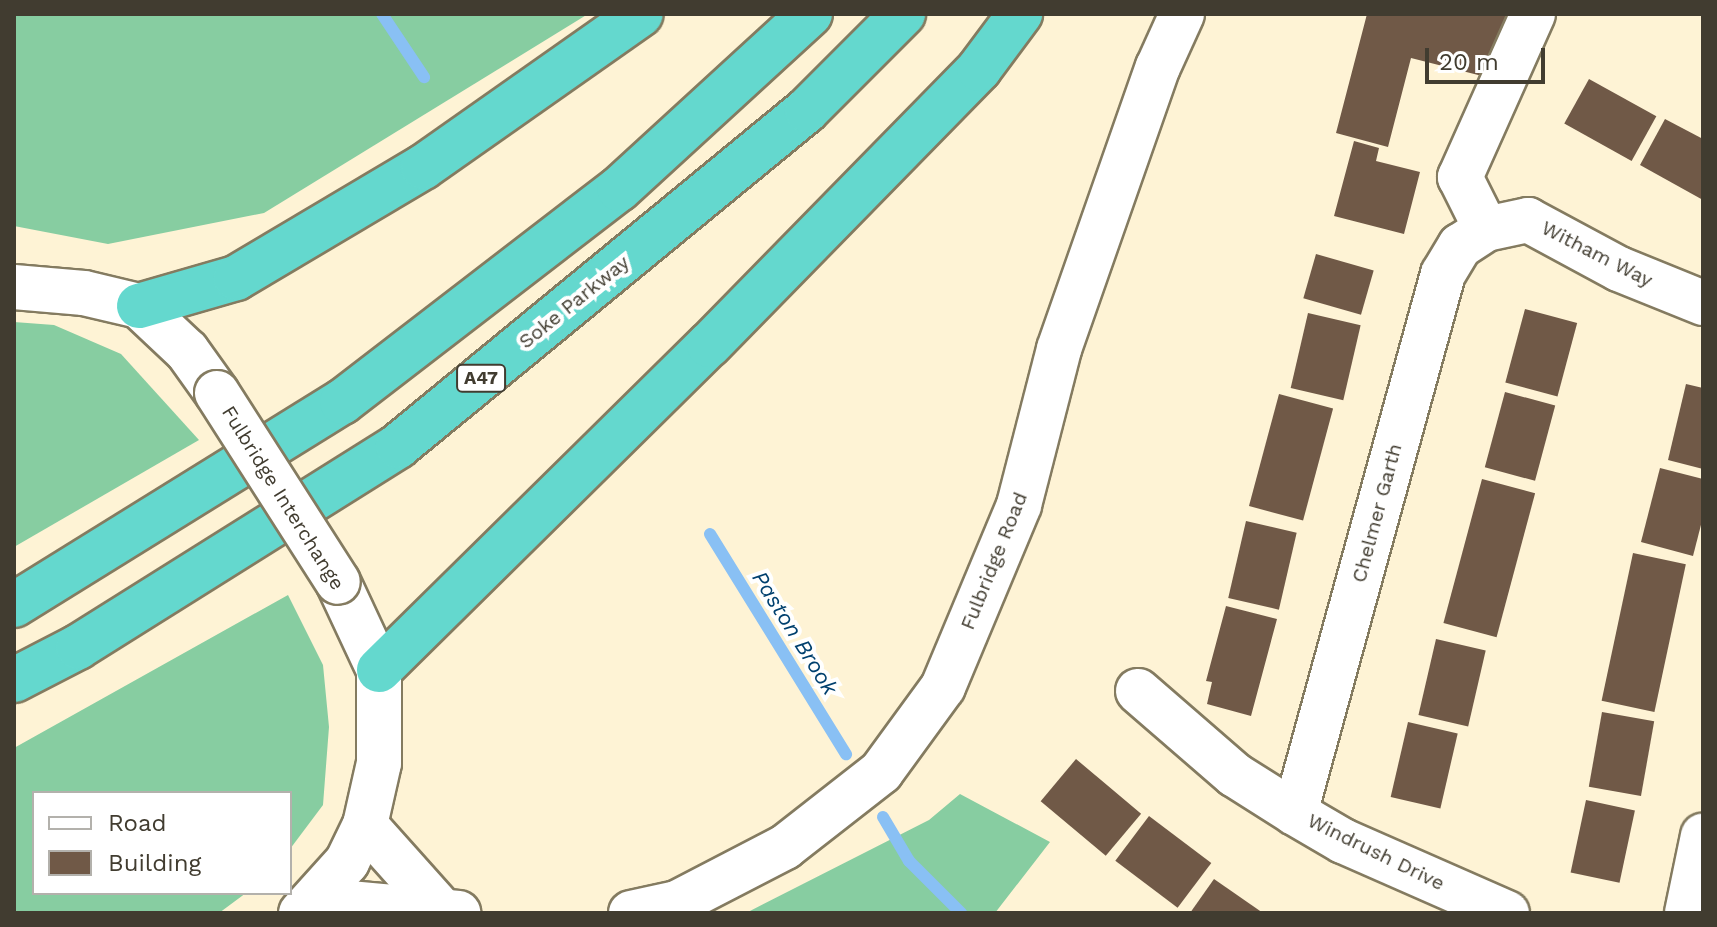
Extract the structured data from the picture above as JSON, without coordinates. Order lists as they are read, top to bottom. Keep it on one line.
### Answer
{"streets":{"highway":["Soke Parkway","A47"],"street":["Witham Way","Fulbridge Interchange","Chelmer Garth","Fulbridge Road","Windrush Drive"]},"crossings":[["Witham Way","Chelmer Garth"],["Chelmer Garth","Windrush Drive"]],"water":["Paston Brook"],"legend":["Road","Building"],"scale_bar":"20 m"}
